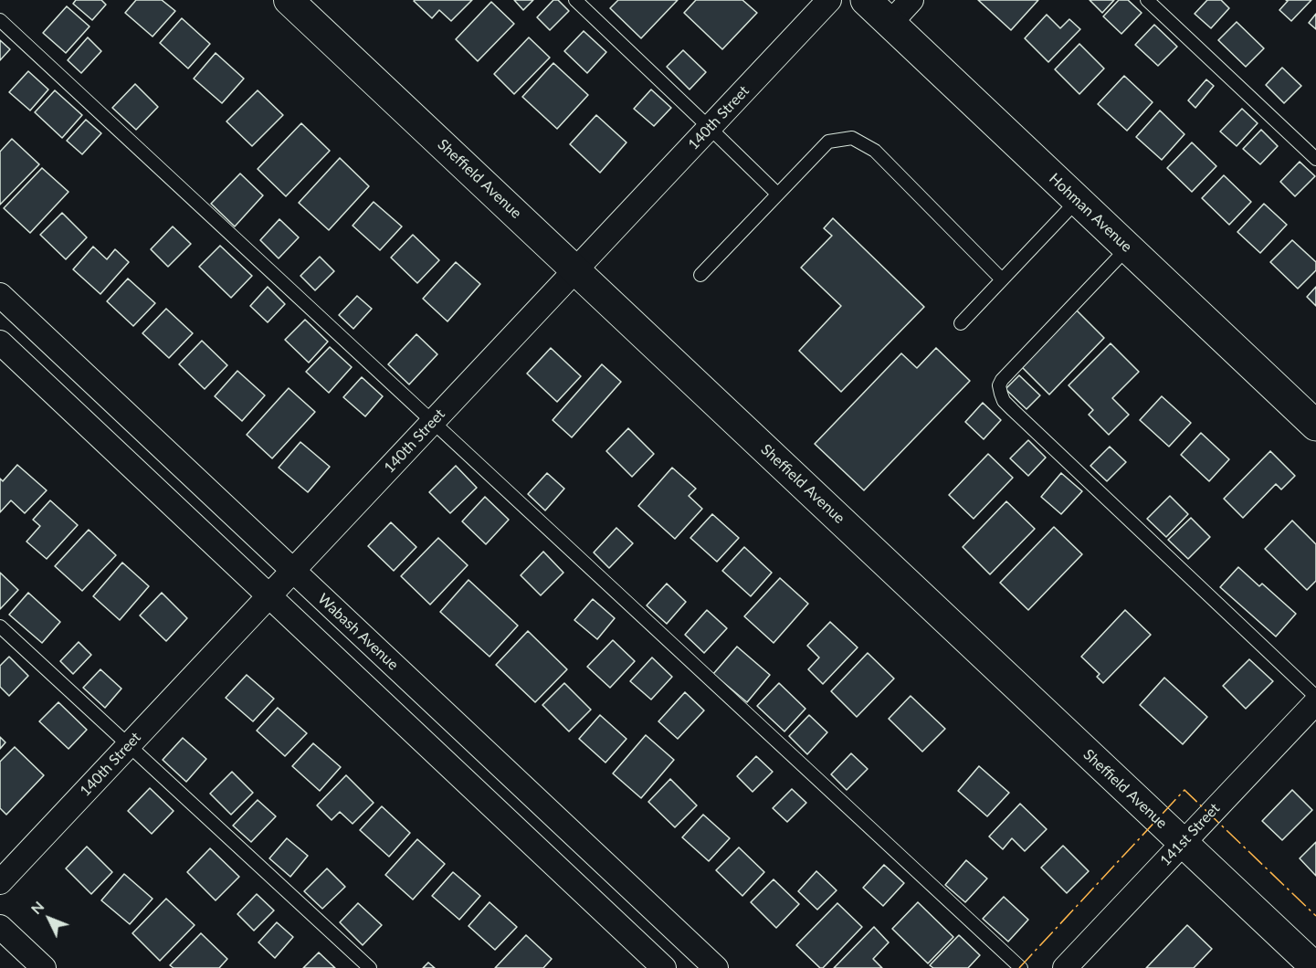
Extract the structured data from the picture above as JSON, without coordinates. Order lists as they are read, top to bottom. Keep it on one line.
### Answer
{"streets":{"main road":["Hohman Avenue"],"street":["140th Street","Sheffield Avenue","Wabash Avenue","141st Street"]},"crossings":[["140th Street","Sheffield Avenue"],["140th Street","Wabash Avenue"],["Sheffield Avenue","141st Street"]],"north":"top left"}
